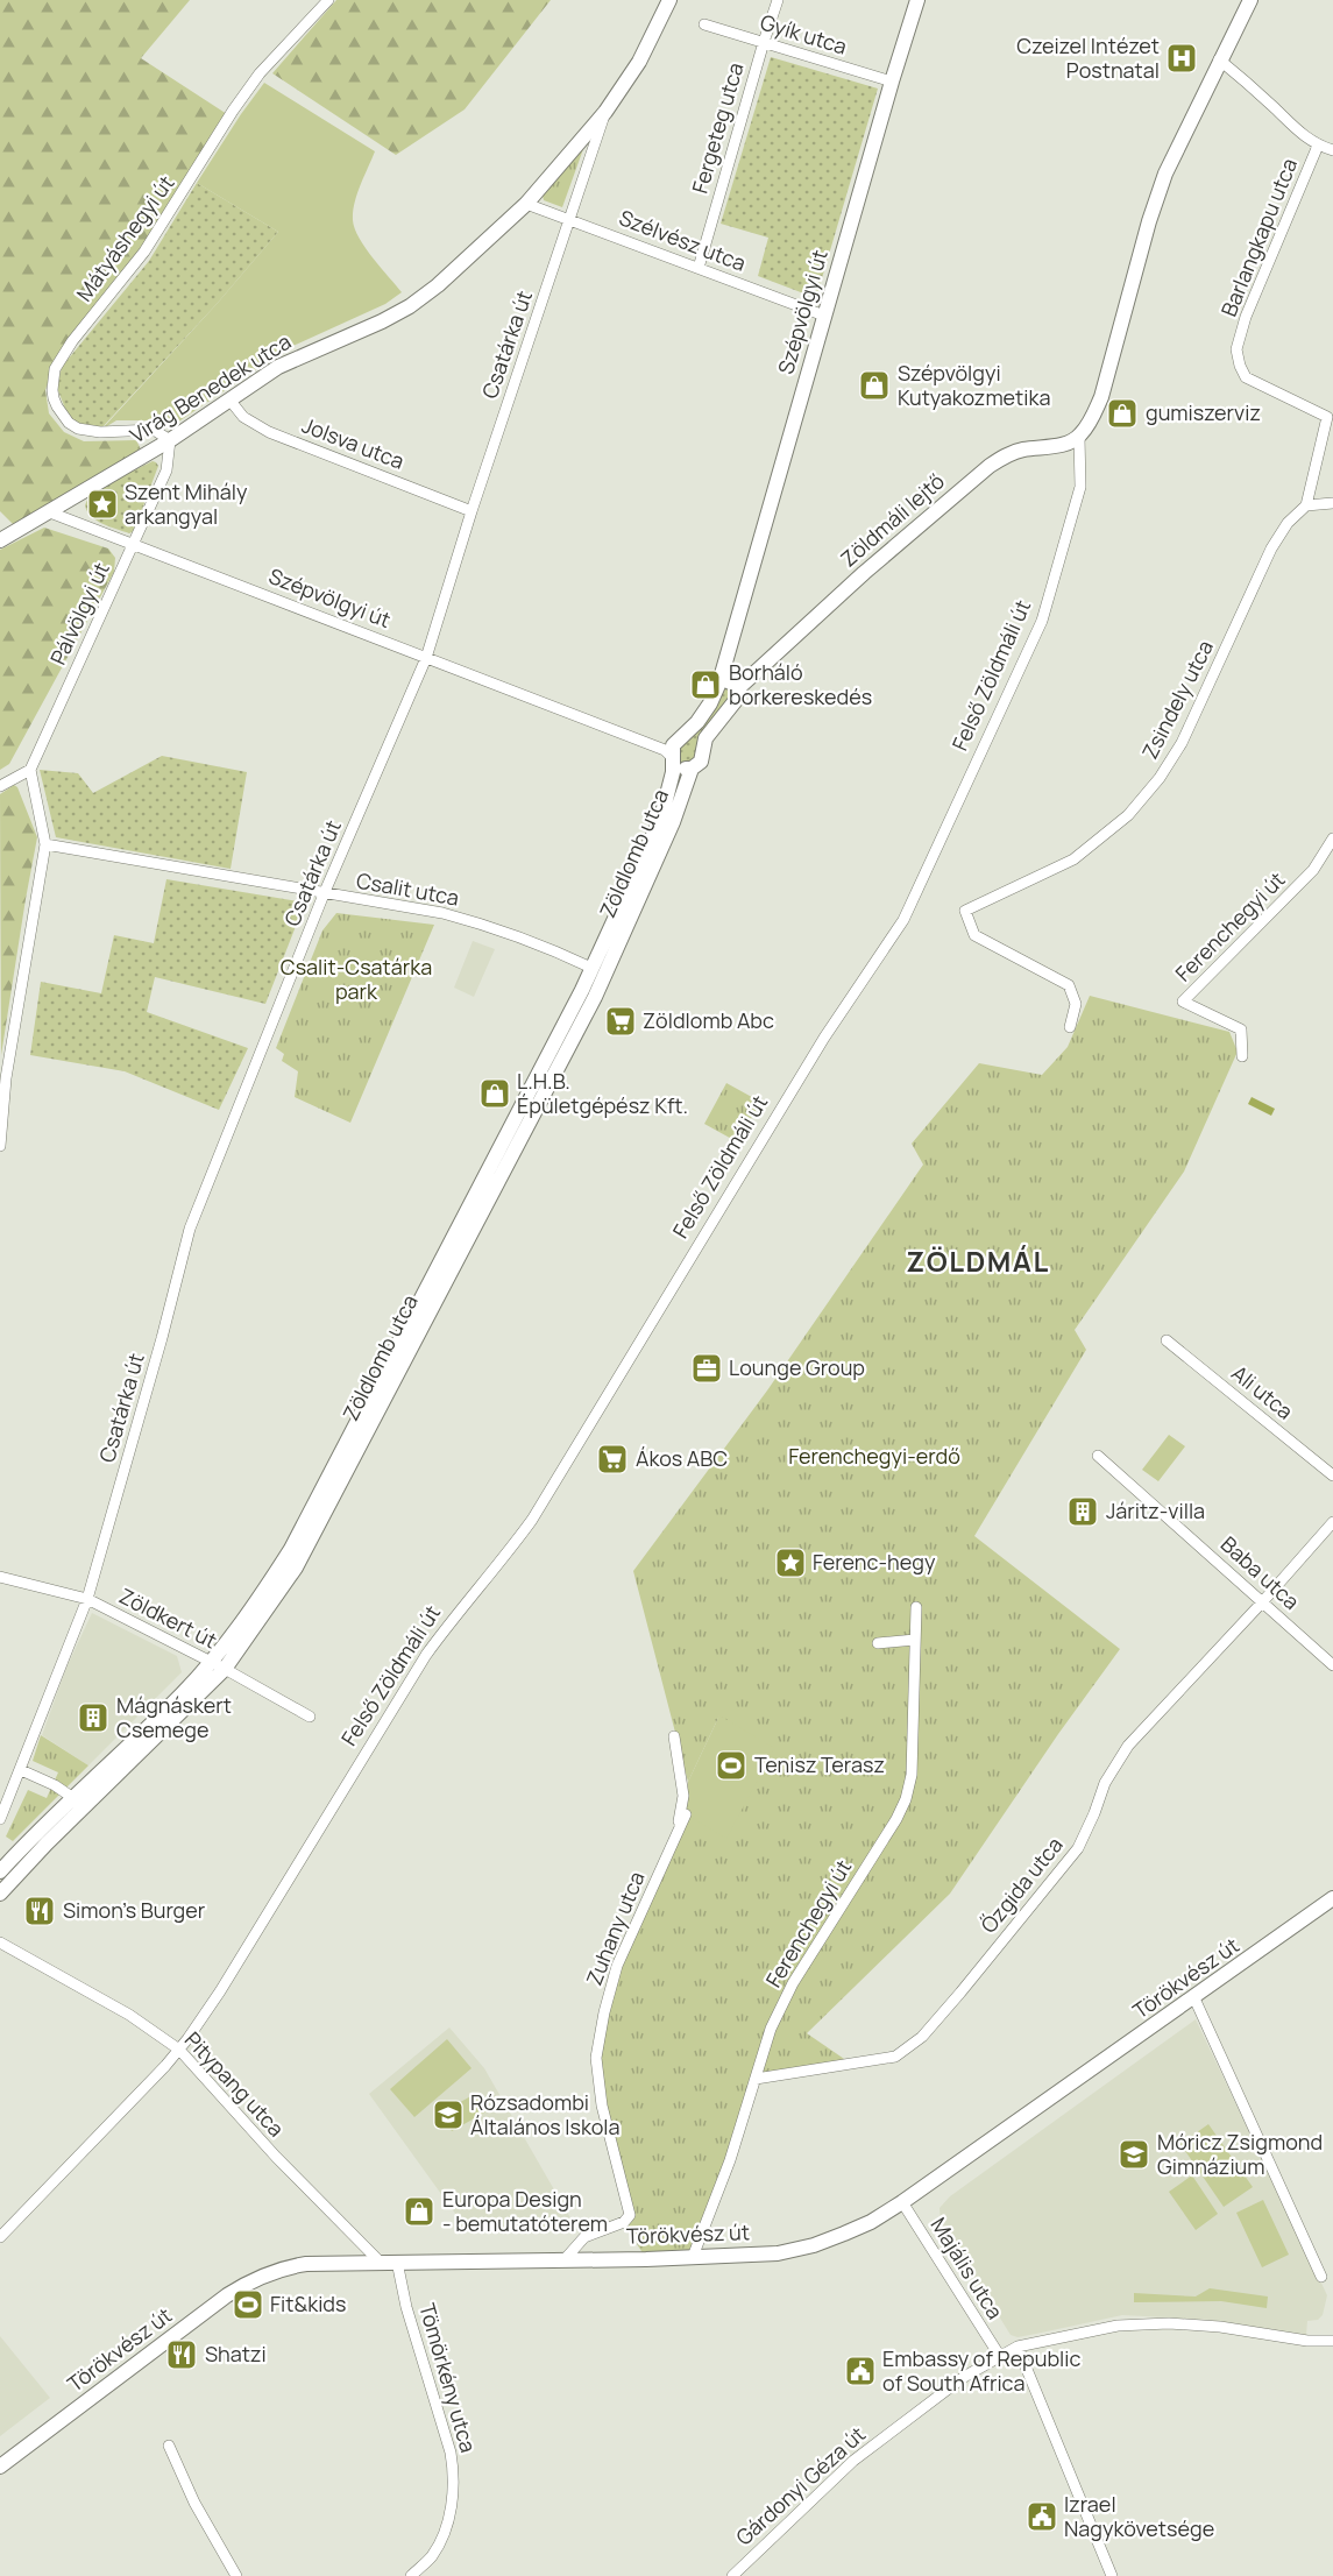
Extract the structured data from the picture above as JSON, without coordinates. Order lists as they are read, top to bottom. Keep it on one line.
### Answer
{"streets":{"street":["Gyík utca","Fergeteg utca","Barlangkapu utca","Mátyáshegyi út","Szélvész utca","Szépvölgyi út","Csatárka út","Virág Benedek utca","Jolsva utca","Zöldmáli lejtő","Pálvölgyi út","Felső Zöldmáli út","Zsindely utca","Zöldlomb utca","Csalit utca","Ferenchegyi út","Ali utca","Baba utca","Zöldkert út","Őzgida utca","Zuhany utca","Törökvész út","Pitypang utca","Majális utca","Tömörkény utca","Gárdonyi Géza út"]},"crossings":[["Gyík utca","Fergeteg utca"],["Gyík utca","Szépvölgyi út"],["Fergeteg utca","Szélvész utca"],["Barlangkapu utca","Zsindely utca"],["Mátyáshegyi út","Virág Benedek utca"],["Mátyáshegyi út","Pálvölgyi út"],["Szélvész utca","Szépvölgyi út"],["Szélvész utca","Csatárka út"],["Szélvész utca","Virág Benedek utca"],["Szépvölgyi út","Csatárka út"],["Szépvölgyi út","Virág Benedek utca"],["Szépvölgyi út","Zöldmáli lejtő"],["Szépvölgyi út","Pálvölgyi út"],["Szépvölgyi út","Zöldlomb utca"],["Csatárka út","Virág Benedek utca"],["Csatárka út","Jolsva utca"],["Csatárka út","Csalit utca"],["Csatárka út","Zöldkert út"],["Virág Benedek utca","Jolsva utca"],["Virág Benedek utca","Pálvölgyi út"],["Zöldmáli lejtő","Felső Zöldmáli út"],["Felső Zöldmáli út","Pitypang utca"],["Zöldlomb utca","Csalit utca"],["Zöldlomb utca","Zöldkert út"],["Ferenchegyi út","Őzgida utca"],["Ferenchegyi út","Törökvész út"],["Baba utca","Őzgida utca"],["Zuhany utca","Törökvész út"],["Törökvész út","Pitypang utca"],["Törökvész út","Majális utca"],["Törökvész út","Tömörkény utca"],["Majális utca","Gárdonyi Géza út"]],"districts":["ZÖLDMÁL"],"parks":["Csalit-Csatárka park","Ferenchegyi-erdő"],"places":{"hospital":["Czeizel Intézet Postnatal"],"shop":["Szépvölgyi Kutyakozmetika","gumiszerviz","Borháló borkereskedés","L.H.B. Épületgépész Kft.","Europa Design - bemutatóterem"],"place":["Szent Mihály arkangyal","Ferenc-hegy"],"supermarket":["Zöldlomb Abc","Ákos ABC"],"office":["Lounge Group"],"building":["Járitz-villa","Mágnáskert Csemege"],"sports":["Tenisz Terasz","Fit&kids"],"restaurant":["Simon's Burger","Shatzi"],"school or university":["Rózsadombi Általános Iskola","Móricz Zsigmond Gimnázium"],"public building":["Embassy of Republic of South Africa","Izrael Nagykövetsége"]}}
